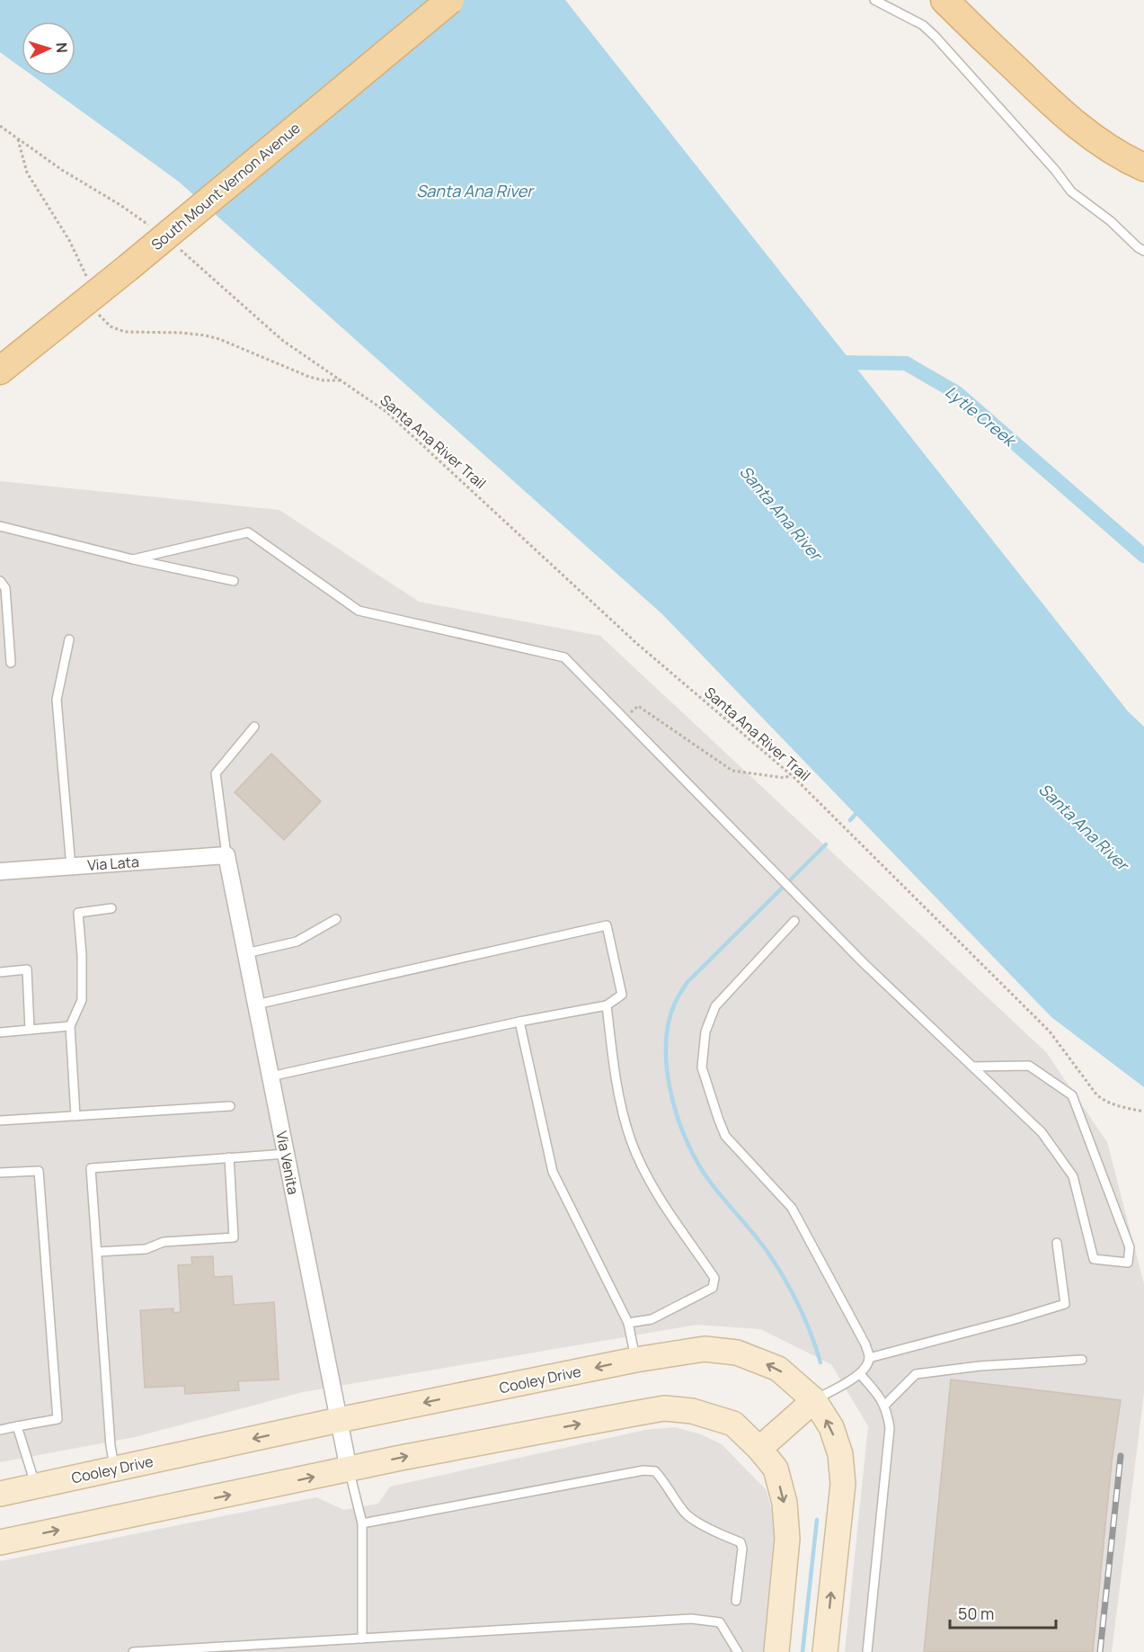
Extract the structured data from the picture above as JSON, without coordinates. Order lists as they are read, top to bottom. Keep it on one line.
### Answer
{"streets":{"main road":["South Mount Vernon Avenue"],"street":["Via Lata","Via Venita","Cooley Drive"],"path":["Santa Ana River Trail"]},"crossings":[["Via Lata","Via Venita"],["Via Venita","Cooley Drive"]],"water":["Santa Ana River","Lytle Creek"],"scale_bar":"50 m","north":"right"}
